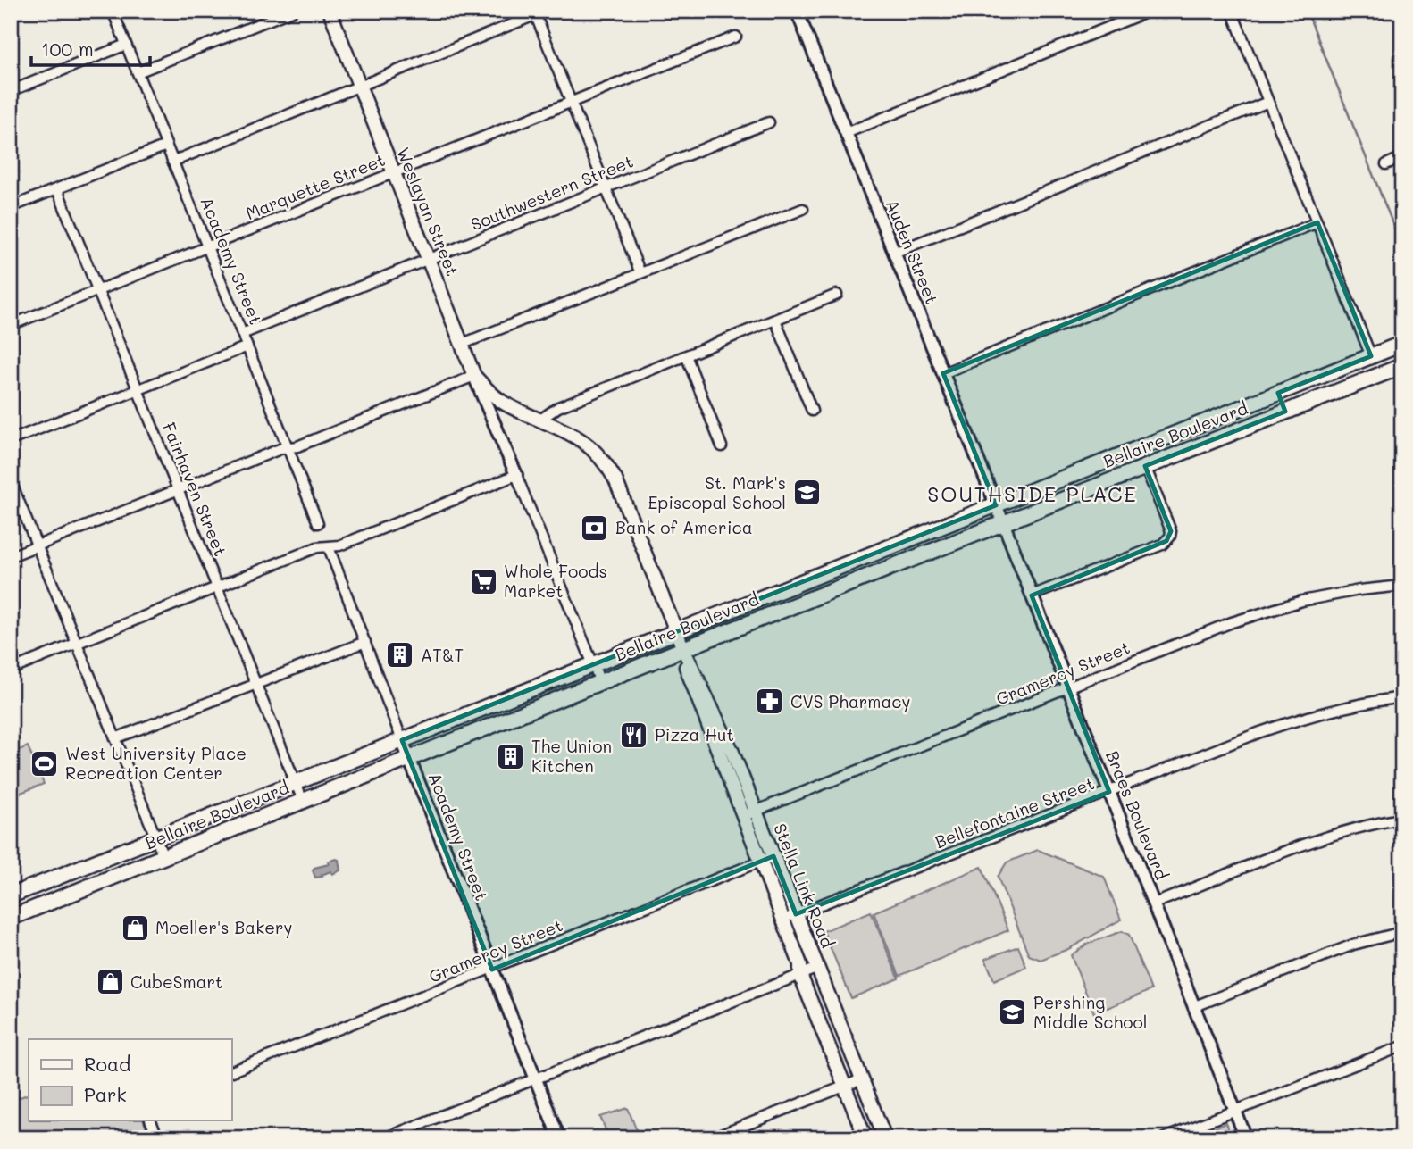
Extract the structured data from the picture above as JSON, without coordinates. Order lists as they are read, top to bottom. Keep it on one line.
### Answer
{"streets":{"main road":["Weslayan Street","Bellaire Boulevard","Stella Link Road"],"street":["Marquette Street","Southwestern Street","Auden Street","Academy Street","Fairhaven Street","Gramercy Street","Bellefontaine Street","Braes Boulevard"]},"crossings":[["Marquette Street","Weslayan Street"],["Marquette Street","Academy Street"],["Marquette Street","Fairhaven Street"],["Southwestern Street","Weslayan Street"],["Southwestern Street","Academy Street"],["Weslayan Street","Bellaire Boulevard"],["Weslayan Street","Stella Link Road"],["Auden Street","Bellaire Boulevard"],["Auden Street","Braes Boulevard"],["Academy Street","Bellaire Boulevard"],["Academy Street","Gramercy Street"],["Bellaire Boulevard","Fairhaven Street"],["Bellaire Boulevard","Braes Boulevard"],["Bellaire Boulevard","Stella Link Road"],["Gramercy Street","Braes Boulevard"],["Gramercy Street","Stella Link Road"],["Bellefontaine Street","Braes Boulevard"],["Bellefontaine Street","Stella Link Road"]],"districts":["SOUTHSIDE PLACE"],"places":{"school or university":["St. Mark's Episcopal School","Pershing Middle School"],"bank":["Bank of America"],"supermarket":["Whole Foods Market"],"building":["AT&T","The Union Kitchen"],"pharmacy":["CVS Pharmacy"],"restaurant":["Pizza Hut"],"sports":["West University Place Recreation Center"],"shop":["Moeller's Bakery","CubeSmart"]},"legend":["Road","Park"],"scale_bar":"100 m"}
